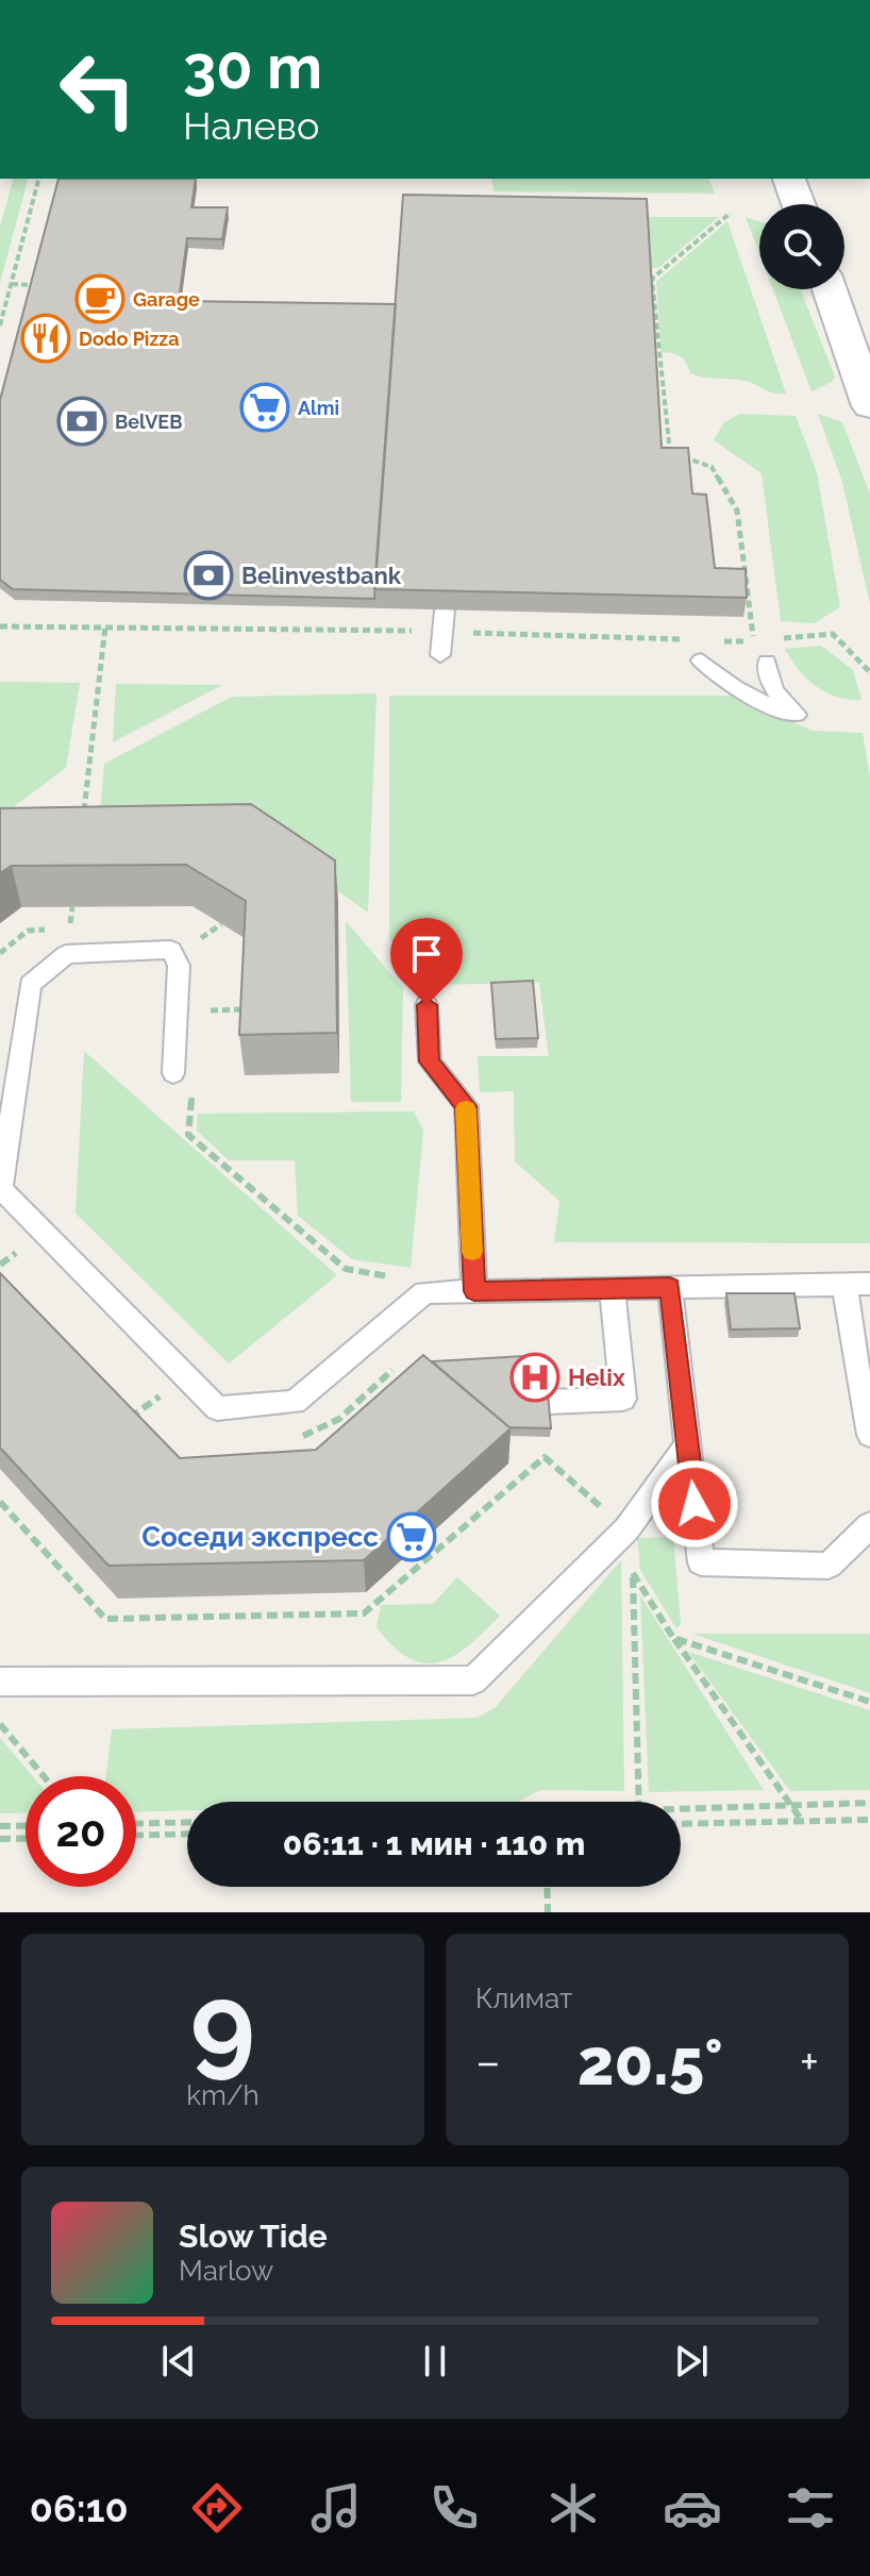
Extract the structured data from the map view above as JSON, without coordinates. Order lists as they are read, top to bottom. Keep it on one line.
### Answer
{"places":{"cafe":["Garage"],"restaurant":["Dodo Pizza"],"supermarket":["Almi","Соседи экспресс"],"bank":["BelVEB","Belinvestbank"],"hospital":["Helix"]},"page":{"turn":["30 m","Налево"],"limit":"20","trip":"06:11 · 1 мин · 110 m","tile":[["9","km/h"],"Климат"],"heat":["−","20.5°","+"],"song":["Slow Tide","Marlow"],"tabs":"06:10"}}
